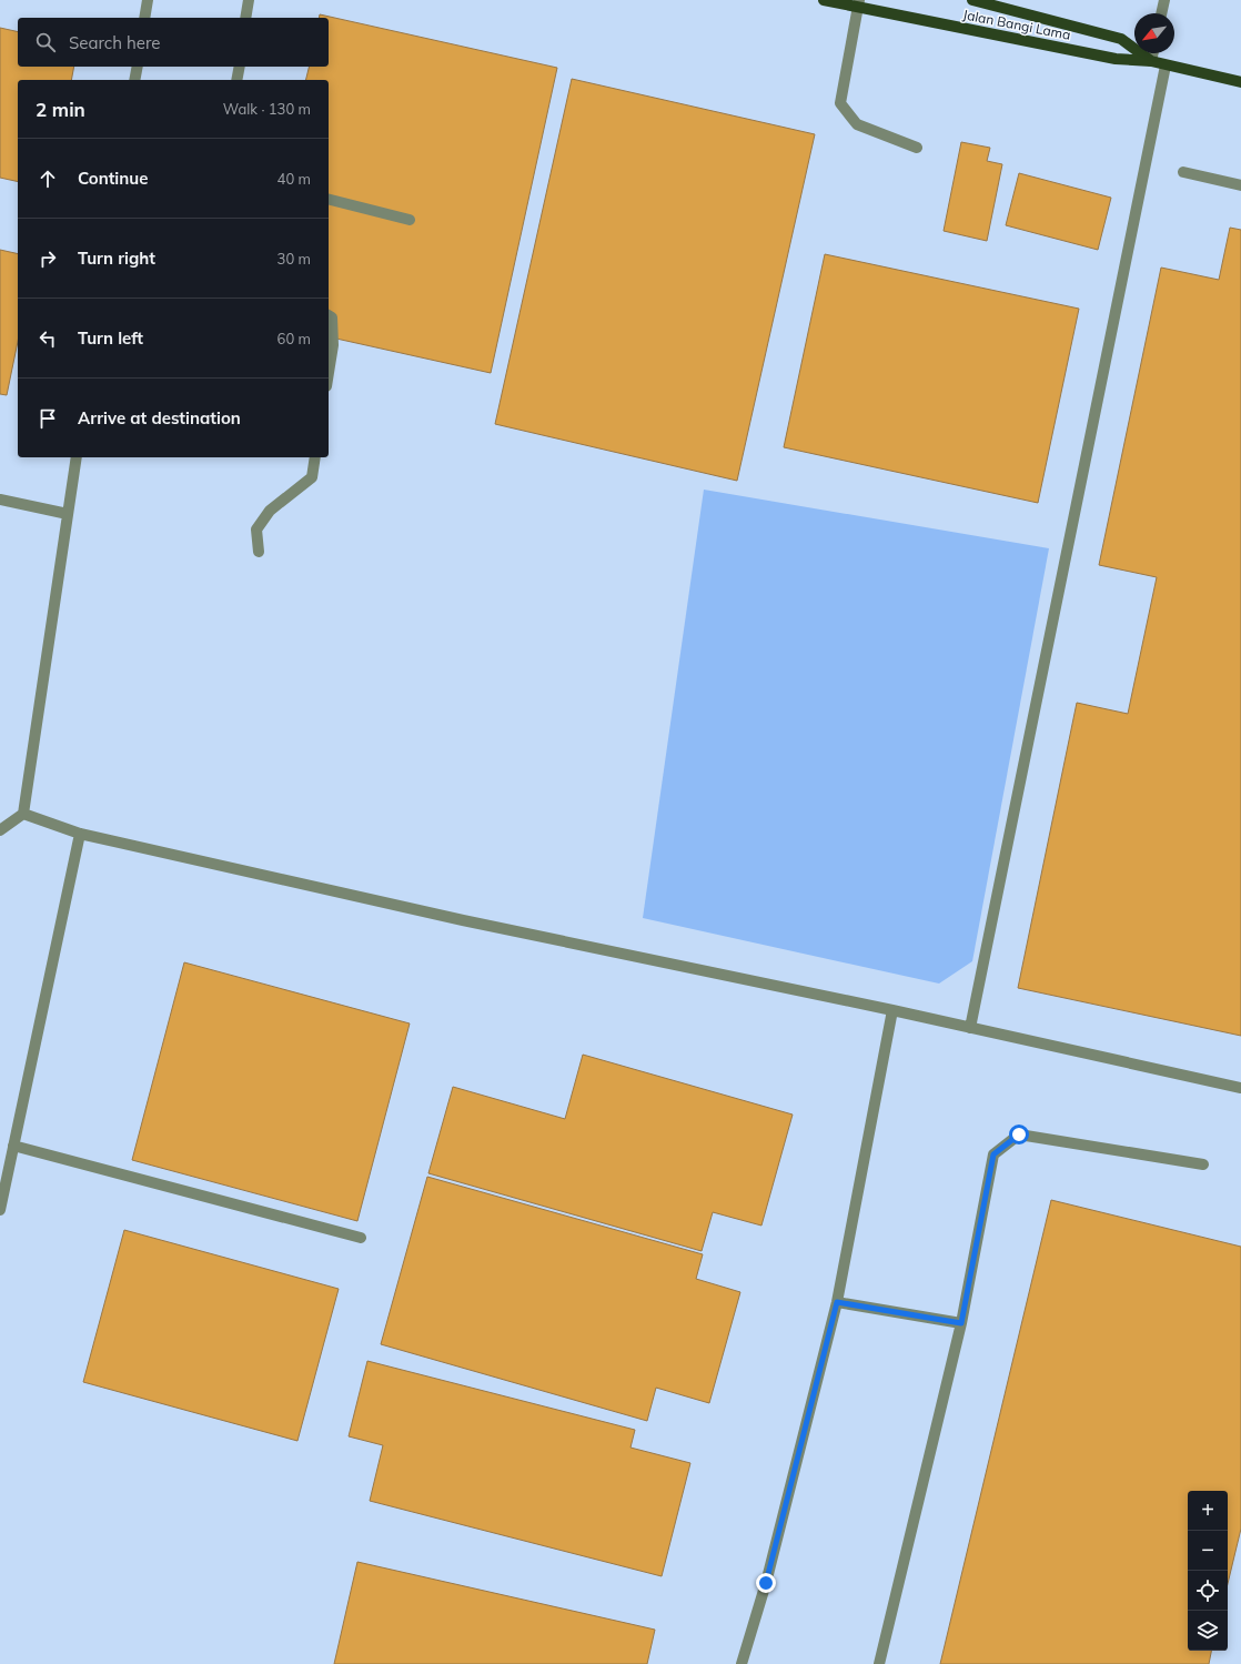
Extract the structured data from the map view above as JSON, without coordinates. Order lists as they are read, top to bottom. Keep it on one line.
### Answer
{"streets":{"main road":["Jalan Bangi Lama"]},"north":"bottom left","page":{"search":"Search here","heading":["2 min","Walk · 130 m"],"list":[["Continue","40 m"],["Turn right","30 m"],["Turn left","60 m"],"Arrive at destination"],"map_buttons":["+","−"]}}
